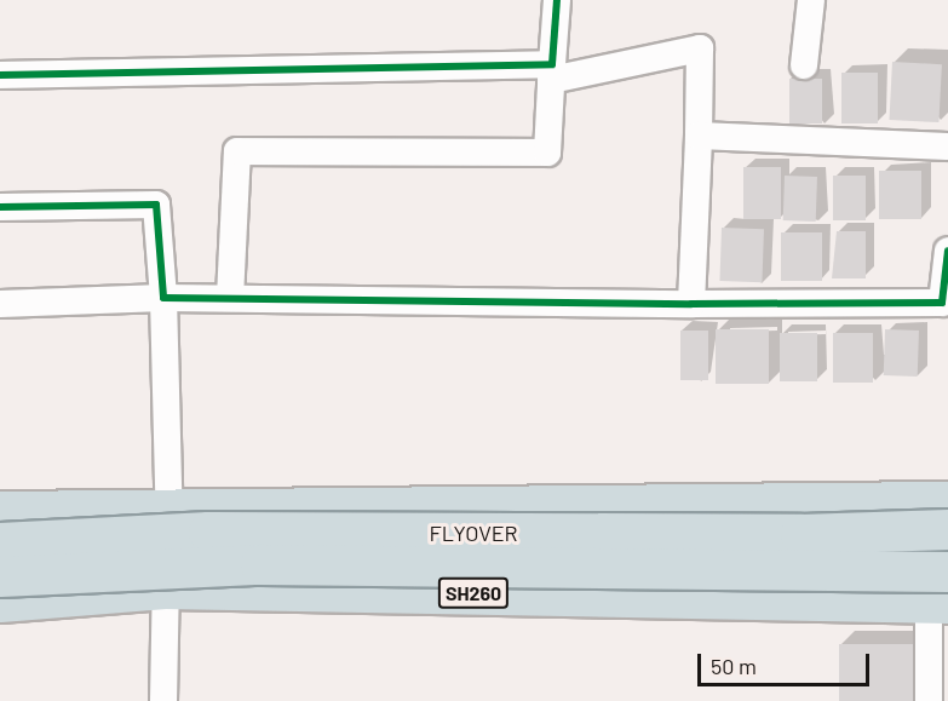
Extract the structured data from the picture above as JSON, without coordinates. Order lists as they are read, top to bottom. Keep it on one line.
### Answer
{"streets":{"highway":["FLYOVER","SH260"]},"crossings":[["FLYOVER","SH260"]],"scale_bar":"50 m"}
